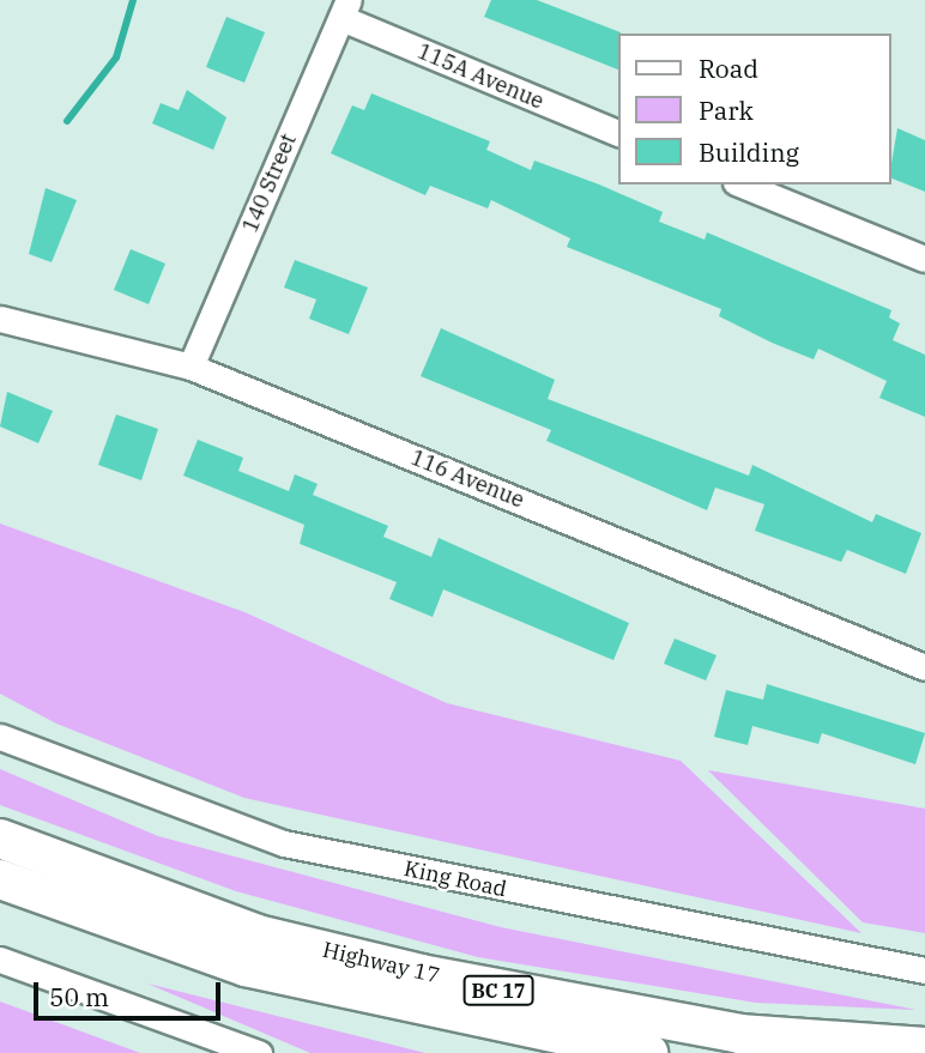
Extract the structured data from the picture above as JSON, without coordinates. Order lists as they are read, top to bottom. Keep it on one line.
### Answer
{"streets":{"highway":["Highway 17","BC 17"],"street":["115A Avenue","140 Street","116 Avenue","King Road"]},"crossings":[["115A Avenue","140 Street"],["140 Street","116 Avenue"]],"legend":["Road","Park","Building"],"scale_bar":"50 m"}
